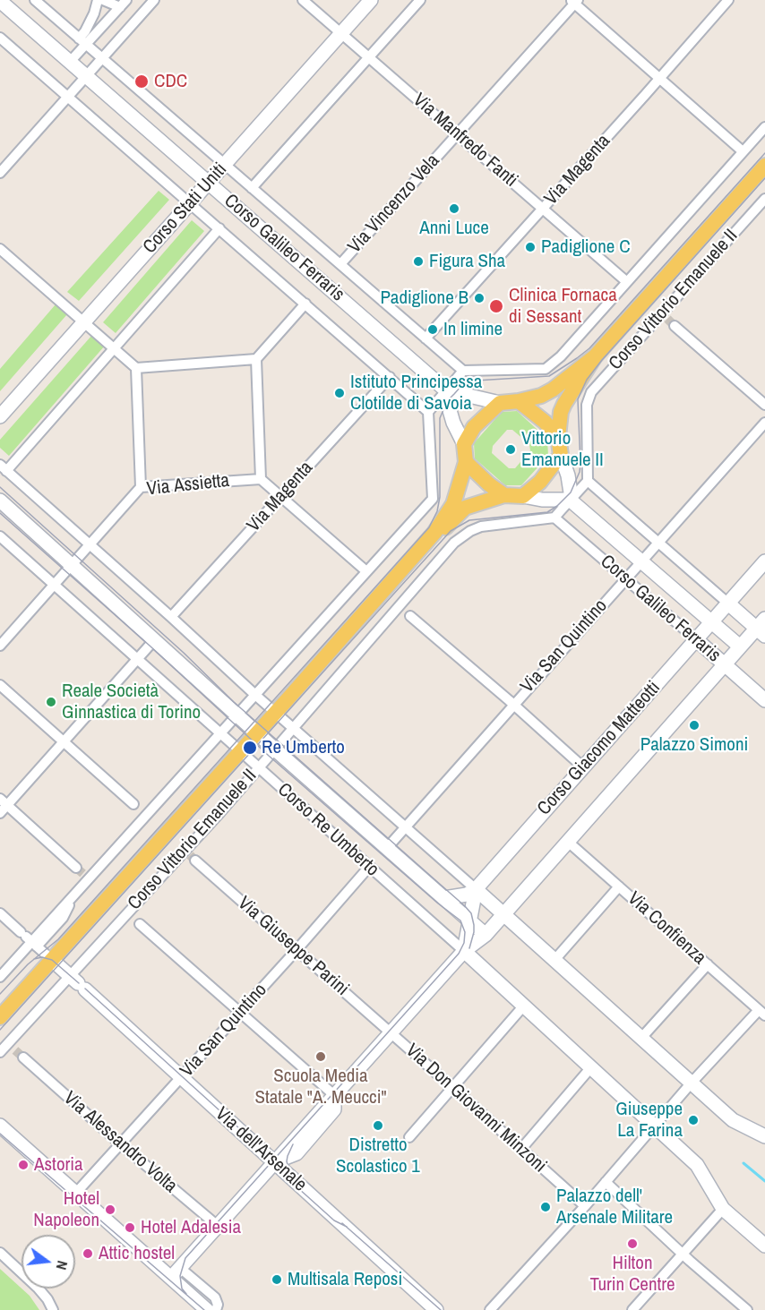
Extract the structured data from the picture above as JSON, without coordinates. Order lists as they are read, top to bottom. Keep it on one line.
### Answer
{"streets":{"main road":["Corso Vittorio Emanuele II"],"street":["Via Manfredo Fanti","Via Magenta","Via Vincenzo Vela","Corso Stati Uniti","Corso Galileo Ferraris","Via Assietta","Via San Quintino","Corso Giacomo Matteotti","Corso Re Umberto","Via Confienza","Via Giuseppe Parini","Via Don Giovanni Minzoni","Via Alessandro Volta","Via dell'Arsenale"]},"crossings":[["Via Manfredo Fanti","Via Magenta"],["Via Manfredo Fanti","Via Vincenzo Vela"],["Via Manfredo Fanti","Corso Stati Uniti"],["Via Magenta","Corso Galileo Ferraris"],["Via Vincenzo Vela","Corso Galileo Ferraris"],["Corso Stati Uniti","Corso Galileo Ferraris"],["Corso Galileo Ferraris","Corso Vittorio Emanuele II"],["Corso Galileo Ferraris","Via San Quintino"],["Corso Galileo Ferraris","Corso Giacomo Matteotti"],["Corso Vittorio Emanuele II","Corso Re Umberto"],["Corso Vittorio Emanuele II","Via Giuseppe Parini"],["Corso Vittorio Emanuele II","Via Alessandro Volta"],["Corso Vittorio Emanuele II","Via dell'Arsenale"],["Via Assietta","Corso Re Umberto"],["Via San Quintino","Corso Re Umberto"],["Via San Quintino","Via Giuseppe Parini"],["Via San Quintino","Via Alessandro Volta"],["Via San Quintino","Via dell'Arsenale"],["Corso Giacomo Matteotti","Corso Re Umberto"],["Corso Giacomo Matteotti","Via Confienza"],["Corso Giacomo Matteotti","Via Giuseppe Parini"],["Corso Giacomo Matteotti","Via Don Giovanni Minzoni"],["Corso Giacomo Matteotti","Via Alessandro Volta"],["Corso Giacomo Matteotti","Via dell'Arsenale"],["Via Giuseppe Parini","Via Don Giovanni Minzoni"]],"places":["CDC","Anni Luce","Padiglione C","Figura Sha","Padiglione B","Clinica Fornaca di Sessant","In limine","Istituto Principessa Clotilde di Savoia","Vittorio Emanuele II","Reale Società Ginnastica di Torino","Palazzo Simoni","Re Umberto","Scuola Media Statale \"A. Meucci\"","Giuseppe La Farina","Distretto Scolastico 1","Astoria","Palazzo dell' Arsenale Militare","Hotel Napoleon","Hotel Adalesia","Hilton Turin Centre","Attic hostel","Multisala Reposi"],"north":"right"}
